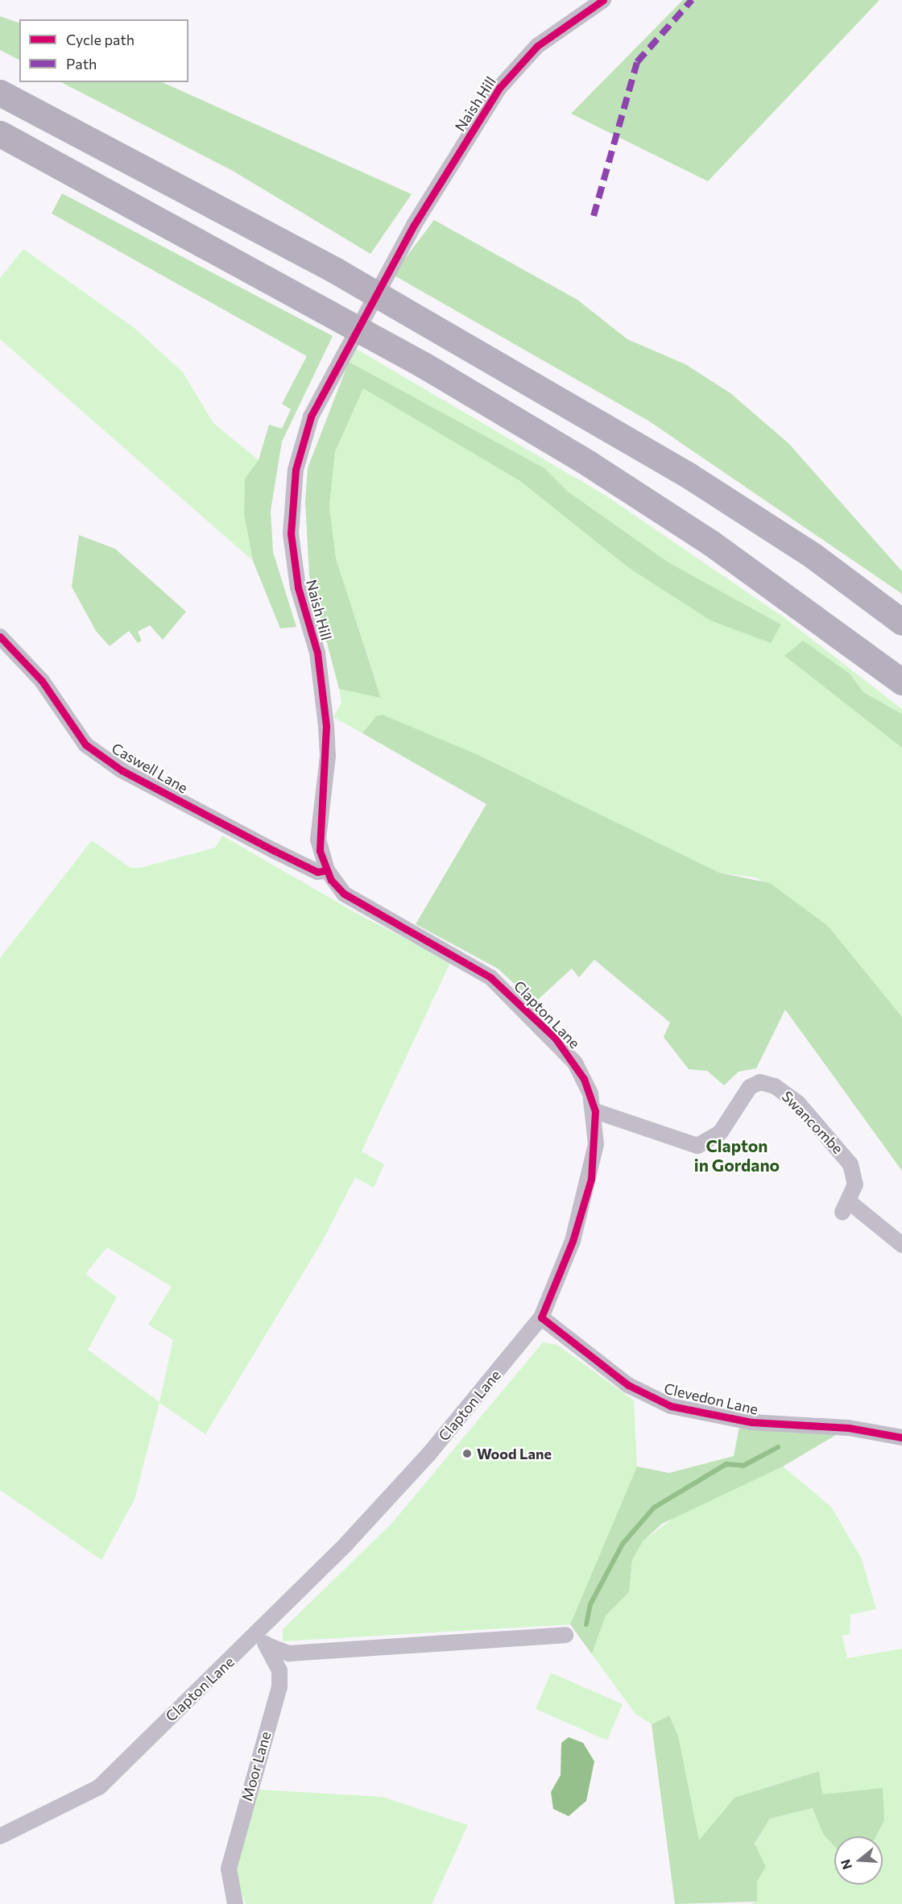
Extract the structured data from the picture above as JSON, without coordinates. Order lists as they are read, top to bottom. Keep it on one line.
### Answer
{"streets":{"street":["Naish Hill","Caswell Lane","Clapton Lane","Swancombe","Clevedon Lane","Moor Lane"]},"crossings":[["Naish Hill","Caswell Lane"],["Naish Hill","Clapton Lane"],["Caswell Lane","Clapton Lane"],["Clapton Lane","Swancombe"],["Clapton Lane","Clevedon Lane"]],"districts":["Clapton in Gordano"],"places":["Wood Lane"],"legend":["Cycle path","Path"],"north":"left"}
